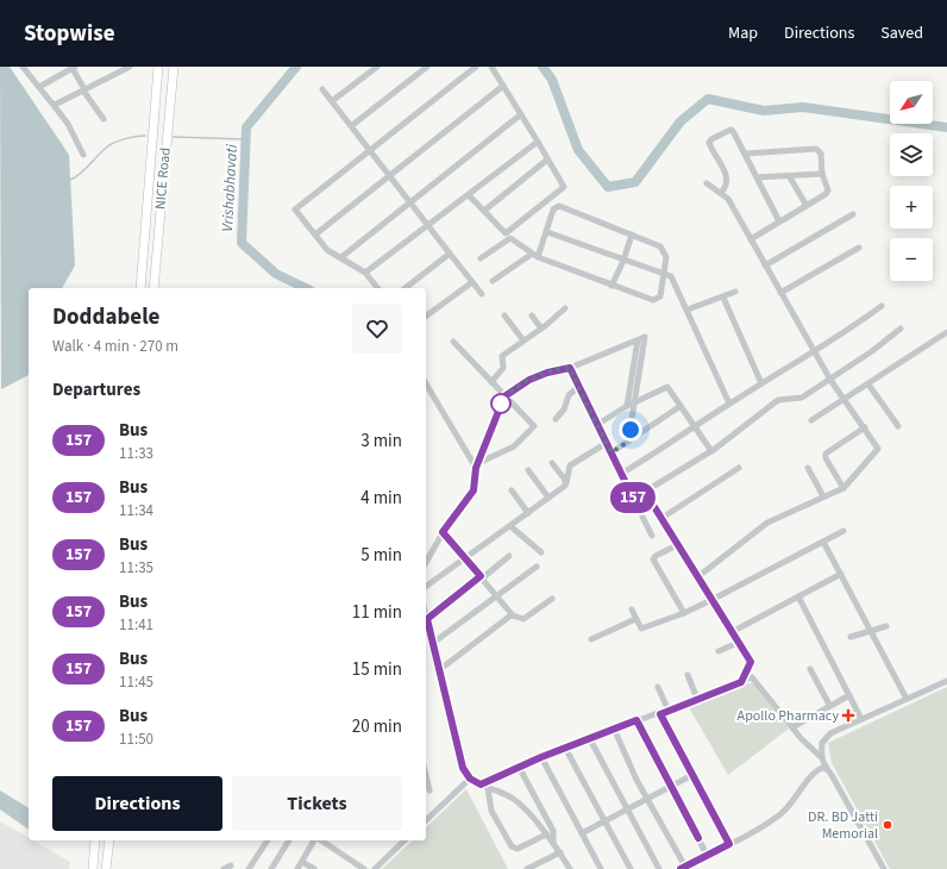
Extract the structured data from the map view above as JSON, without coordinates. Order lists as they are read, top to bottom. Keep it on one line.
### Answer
{"streets":{"highway":["NICE Road"]},"water":["Vrishabhavati"],"places":{"health":["Apollo Pharmacy"],"other":["DR. BD Jatti Memorial"]},"lines":["bus line 157"],"north":"bottom left","page":{"header":"Stopwise","nav":["Map","Directions","Saved"],"on_map":"157","map_buttons":["+","−"],"heading":[["Doddabele","Walk · 4 min · 270 m"],"Departures"],"list":[{"mark":"157","name":"Bus","note":"11:33","value":"3 min"},{"mark":"157","name":"Bus","note":"11:34","value":"4 min"},{"mark":"157","name":"Bus","note":"11:35","value":"5 min"},{"mark":"157","name":"Bus","note":"11:41","value":"11 min"},{"mark":"157","name":"Bus","note":"11:45","value":"15 min"},{"mark":"157","name":"Bus","note":"11:50","value":"20 min"}],"buttons":["Directions","Tickets"]}}
